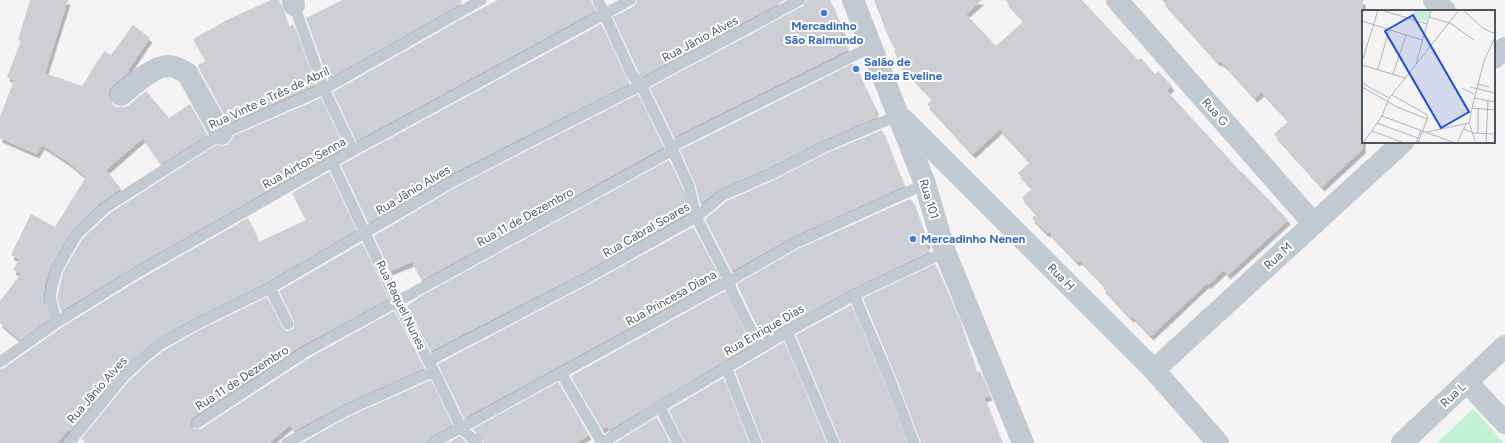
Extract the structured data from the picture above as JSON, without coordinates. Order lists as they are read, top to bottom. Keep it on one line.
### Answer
{"streets":{"street":["Rua G","Rua 101","Rua M","Rua H","Rua L"],"lane":["Rua Jânio Alves","Rua Vinte e Três de Abril","Rua Airton Senna","Rua 11 de Dezembro","Rua Cabral Soares","Rua Princesa Diana","Rua Raquel Nunes","Rua Enrique Dias"]},"crossings":[["Rua Jânio Alves","Rua Raquel Nunes"],["Rua Vinte e Três de Abril","Rua Airton Senna"],["Rua G","Rua M"],["Rua Airton Senna","Rua Raquel Nunes"],["Rua 101","Rua 11 de Dezembro"],["Rua 101","Rua Cabral Soares"],["Rua 101","Rua H"],["Rua 101","Rua Princesa Diana"],["Rua 101","Rua Enrique Dias"],["Rua 11 de Dezembro","Rua Raquel Nunes"],["Rua Cabral Soares","Rua H"],["Rua Cabral Soares","Rua Raquel Nunes"],["Rua M","Rua H"],["Rua Princesa Diana","Rua Raquel Nunes"]],"places":["Mercadinho São Raimundo","Salão de Beleza Eveline","Mercadinho Nenen"]}
